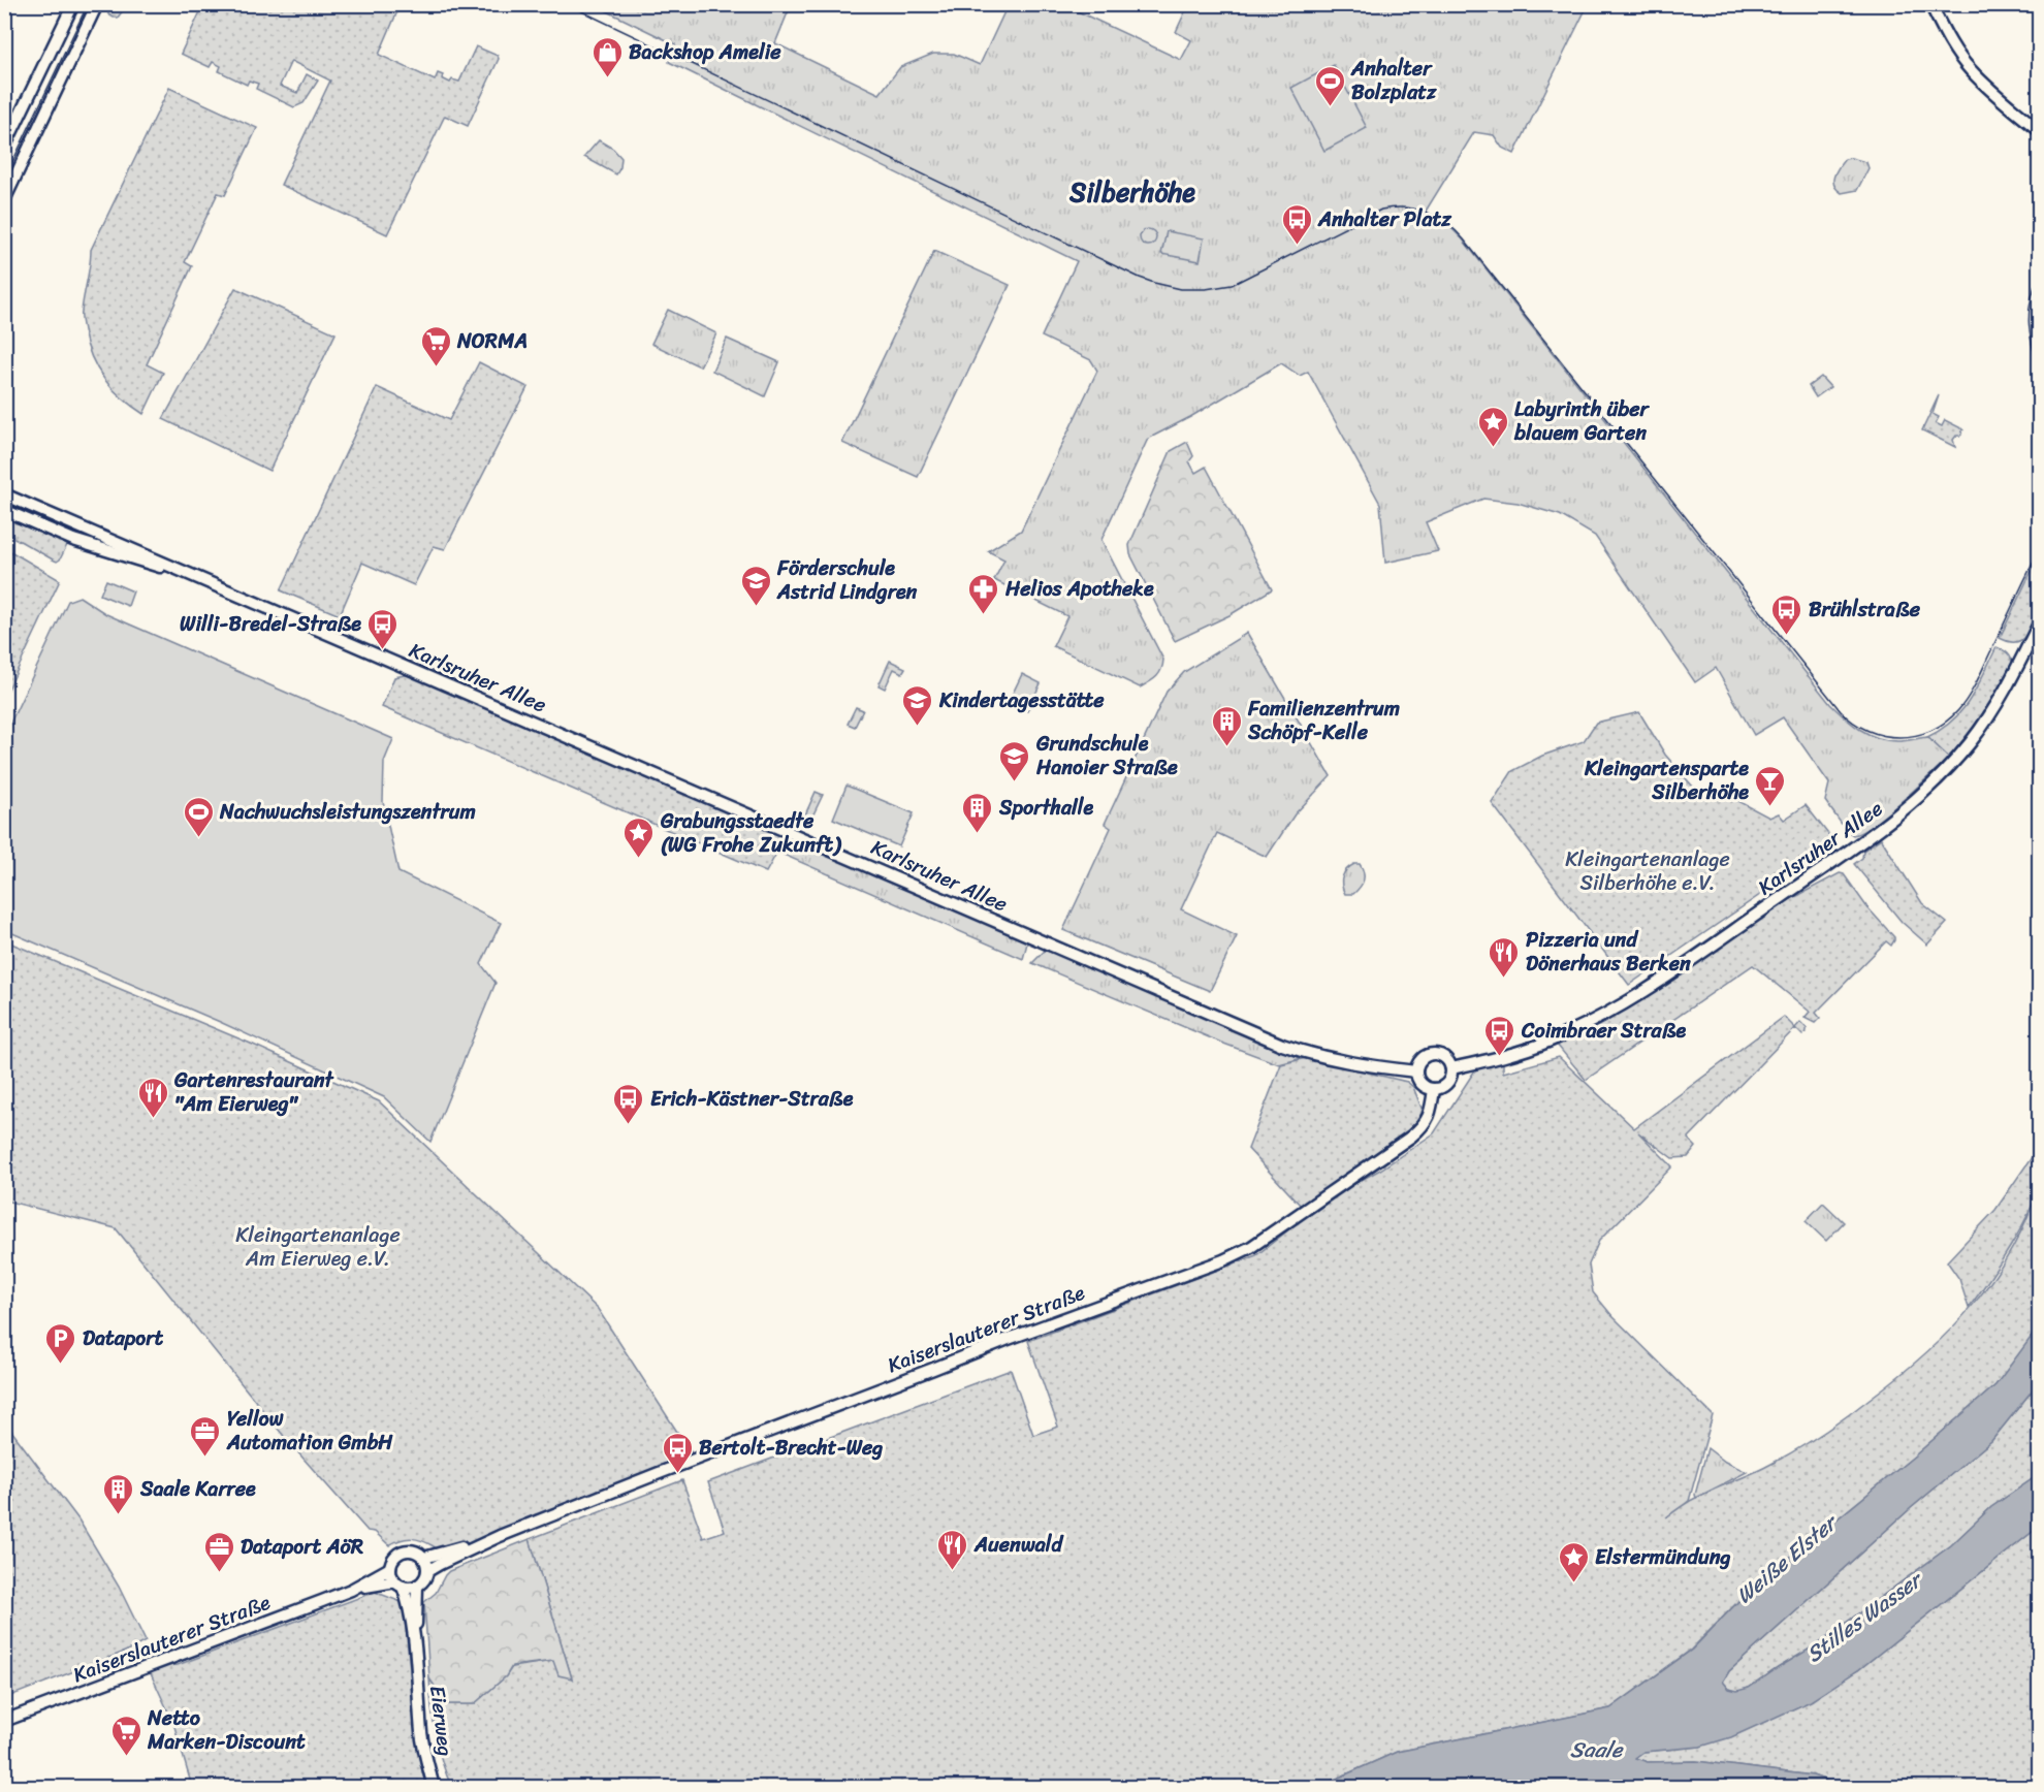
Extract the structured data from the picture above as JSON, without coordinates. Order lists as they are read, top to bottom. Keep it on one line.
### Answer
{"streets":{"street":["Karlsruher Allee","Kaiserslauterer Straße","Eierweg"]},"crossings":[["Karlsruher Allee","Kaiserslauterer Straße"],["Kaiserslauterer Straße","Eierweg"]],"districts":["Silberhöhe"],"water":["Weiße Elster","Stilles Wasser","Saale"],"parks":["Kleingartenanlage Silberhöhe e.V.","Kleingartenanlage Am Eierweg e.V."],"places":{"shop":["Backshop Amelie"],"sports":["Anhalter Bolzplatz","Nachwuchsleistungszentrum"],"bus stop":["Anhalter Platz","Brühlstraße","Willi-Bredel-Straße","Coimbraer Straße","Erich-Kästner-Straße","Bertolt-Brecht-Weg"],"supermarket":["NORMA","Netto Marken-Discount"],"place":["Labyrinth über blauem Garten","Grabungsstaedte (WG Frohe Zukunft)","Elstermündung"],"school or university":["Förderschule Astrid Lindgren","Kindertagesstätte","Grundschule Hanoier Straße"],"pharmacy":["Helios Apotheke"],"building":["Familienzentrum Schöpf-Kelle","Sporthalle","Saale Karree"],"bar":["Kleingartensparte Silberhöhe"],"restaurant":["Pizzeria und Dönerhaus Berken","Gartenrestaurant \"Am Eierweg\"","Auenwald"],"parking":["Dataport"],"office":["Yellow Automation GmbH","Dataport AöR"]}}
